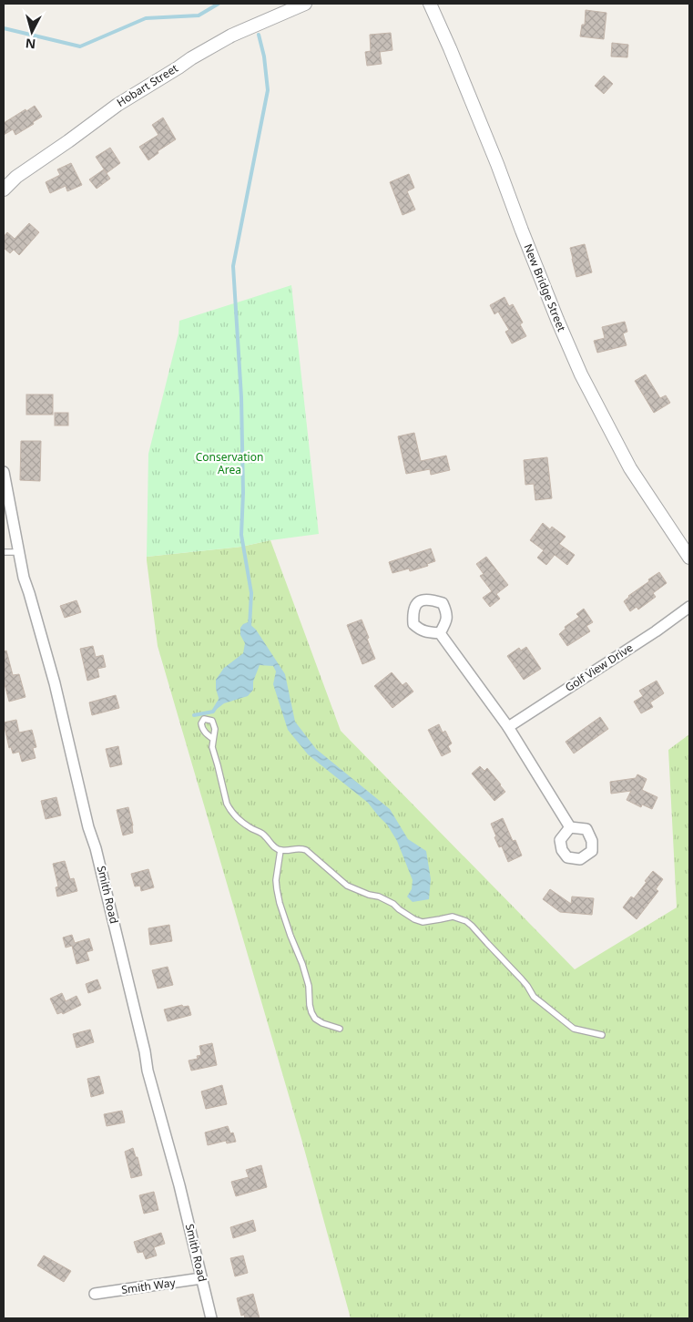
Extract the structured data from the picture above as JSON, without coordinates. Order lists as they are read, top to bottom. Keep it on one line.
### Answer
{"streets":{"street":["Hobart Street","New Bridge Street","Golf View Drive","Smith Road","Smith Way"]},"crossings":[["Smith Road","Smith Way"]],"parks":["Conservation Area"],"north":"bottom"}
